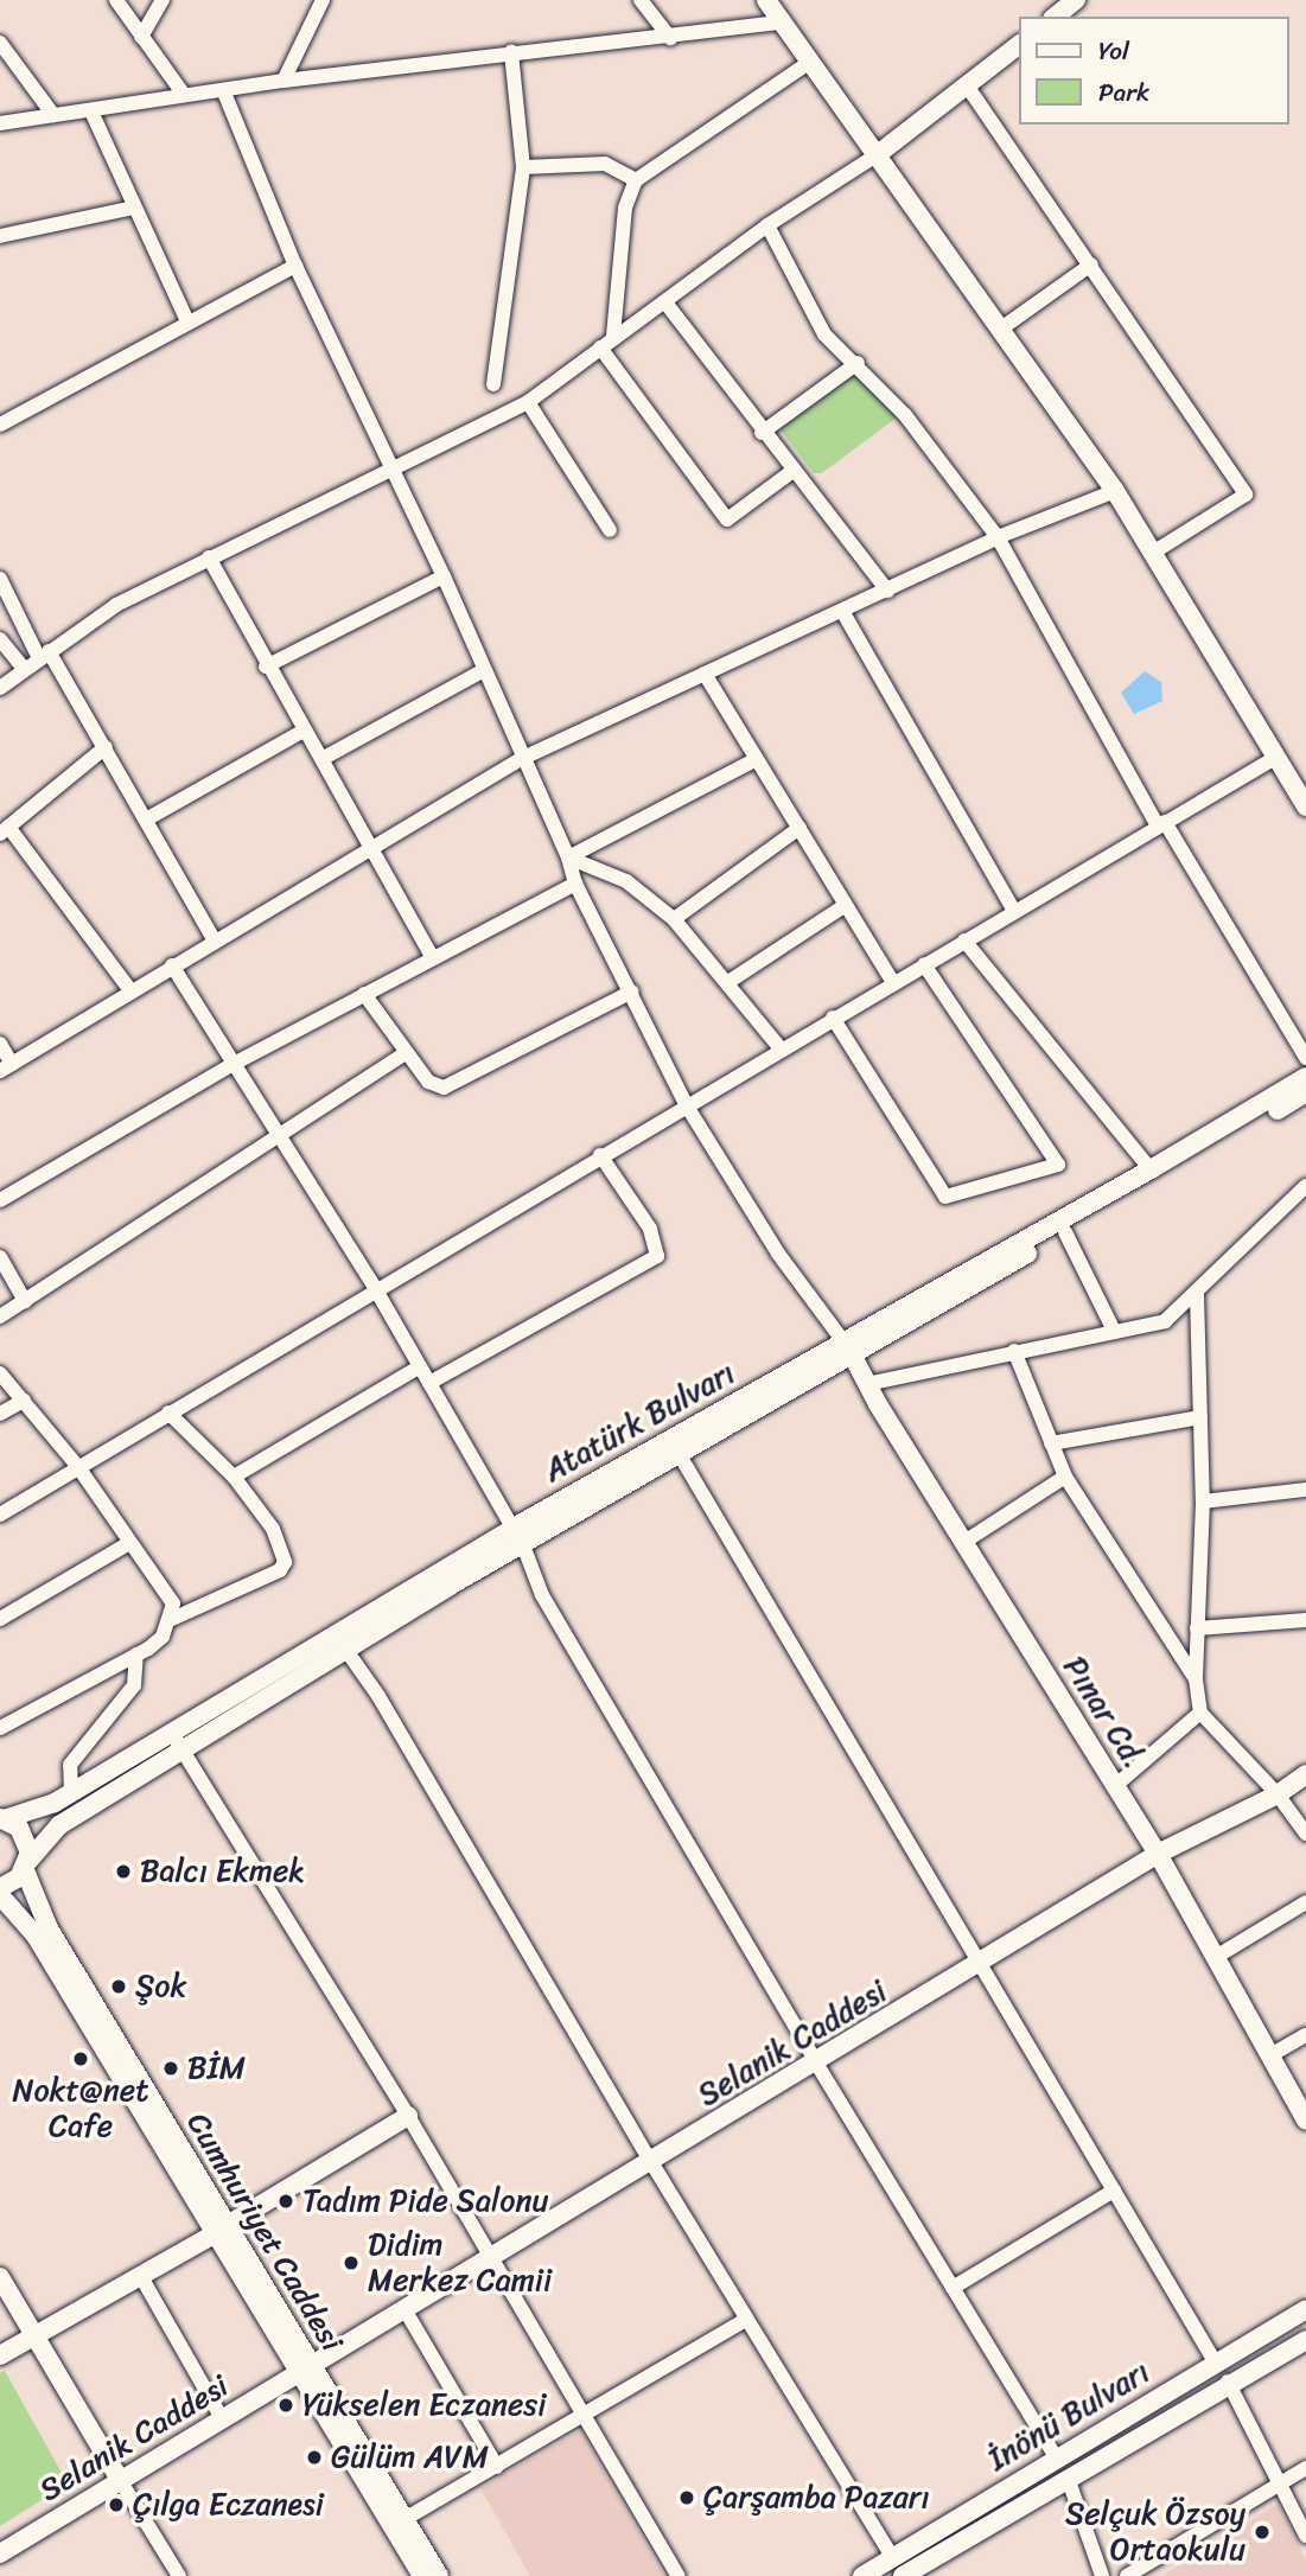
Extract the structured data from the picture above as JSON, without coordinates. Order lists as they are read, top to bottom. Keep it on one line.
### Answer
{"streets":{"main road":["Atatürk Bulvarı","Pınar Cd.","Selanik Caddesi","Cumhuriyet Caddesi","İnönü Bulvarı"]},"crossings":[["Atatürk Bulvarı","Pınar Cd."],["Atatürk Bulvarı","Cumhuriyet Caddesi"],["Pınar Cd.","Selanik Caddesi"],["Selanik Caddesi","Cumhuriyet Caddesi"]],"places":["Balcı Ekmek","Şok","Nokt@net Cafe","BİM","Tadım Pide Salonu","Didim Merkez Camii","Yükselen Eczanesi","Gülüm AVM","Çarşamba Pazarı","Çılga Eczanesi","Selçuk Özsoy Ortaokulu"],"legend":["Yol","Park"]}
